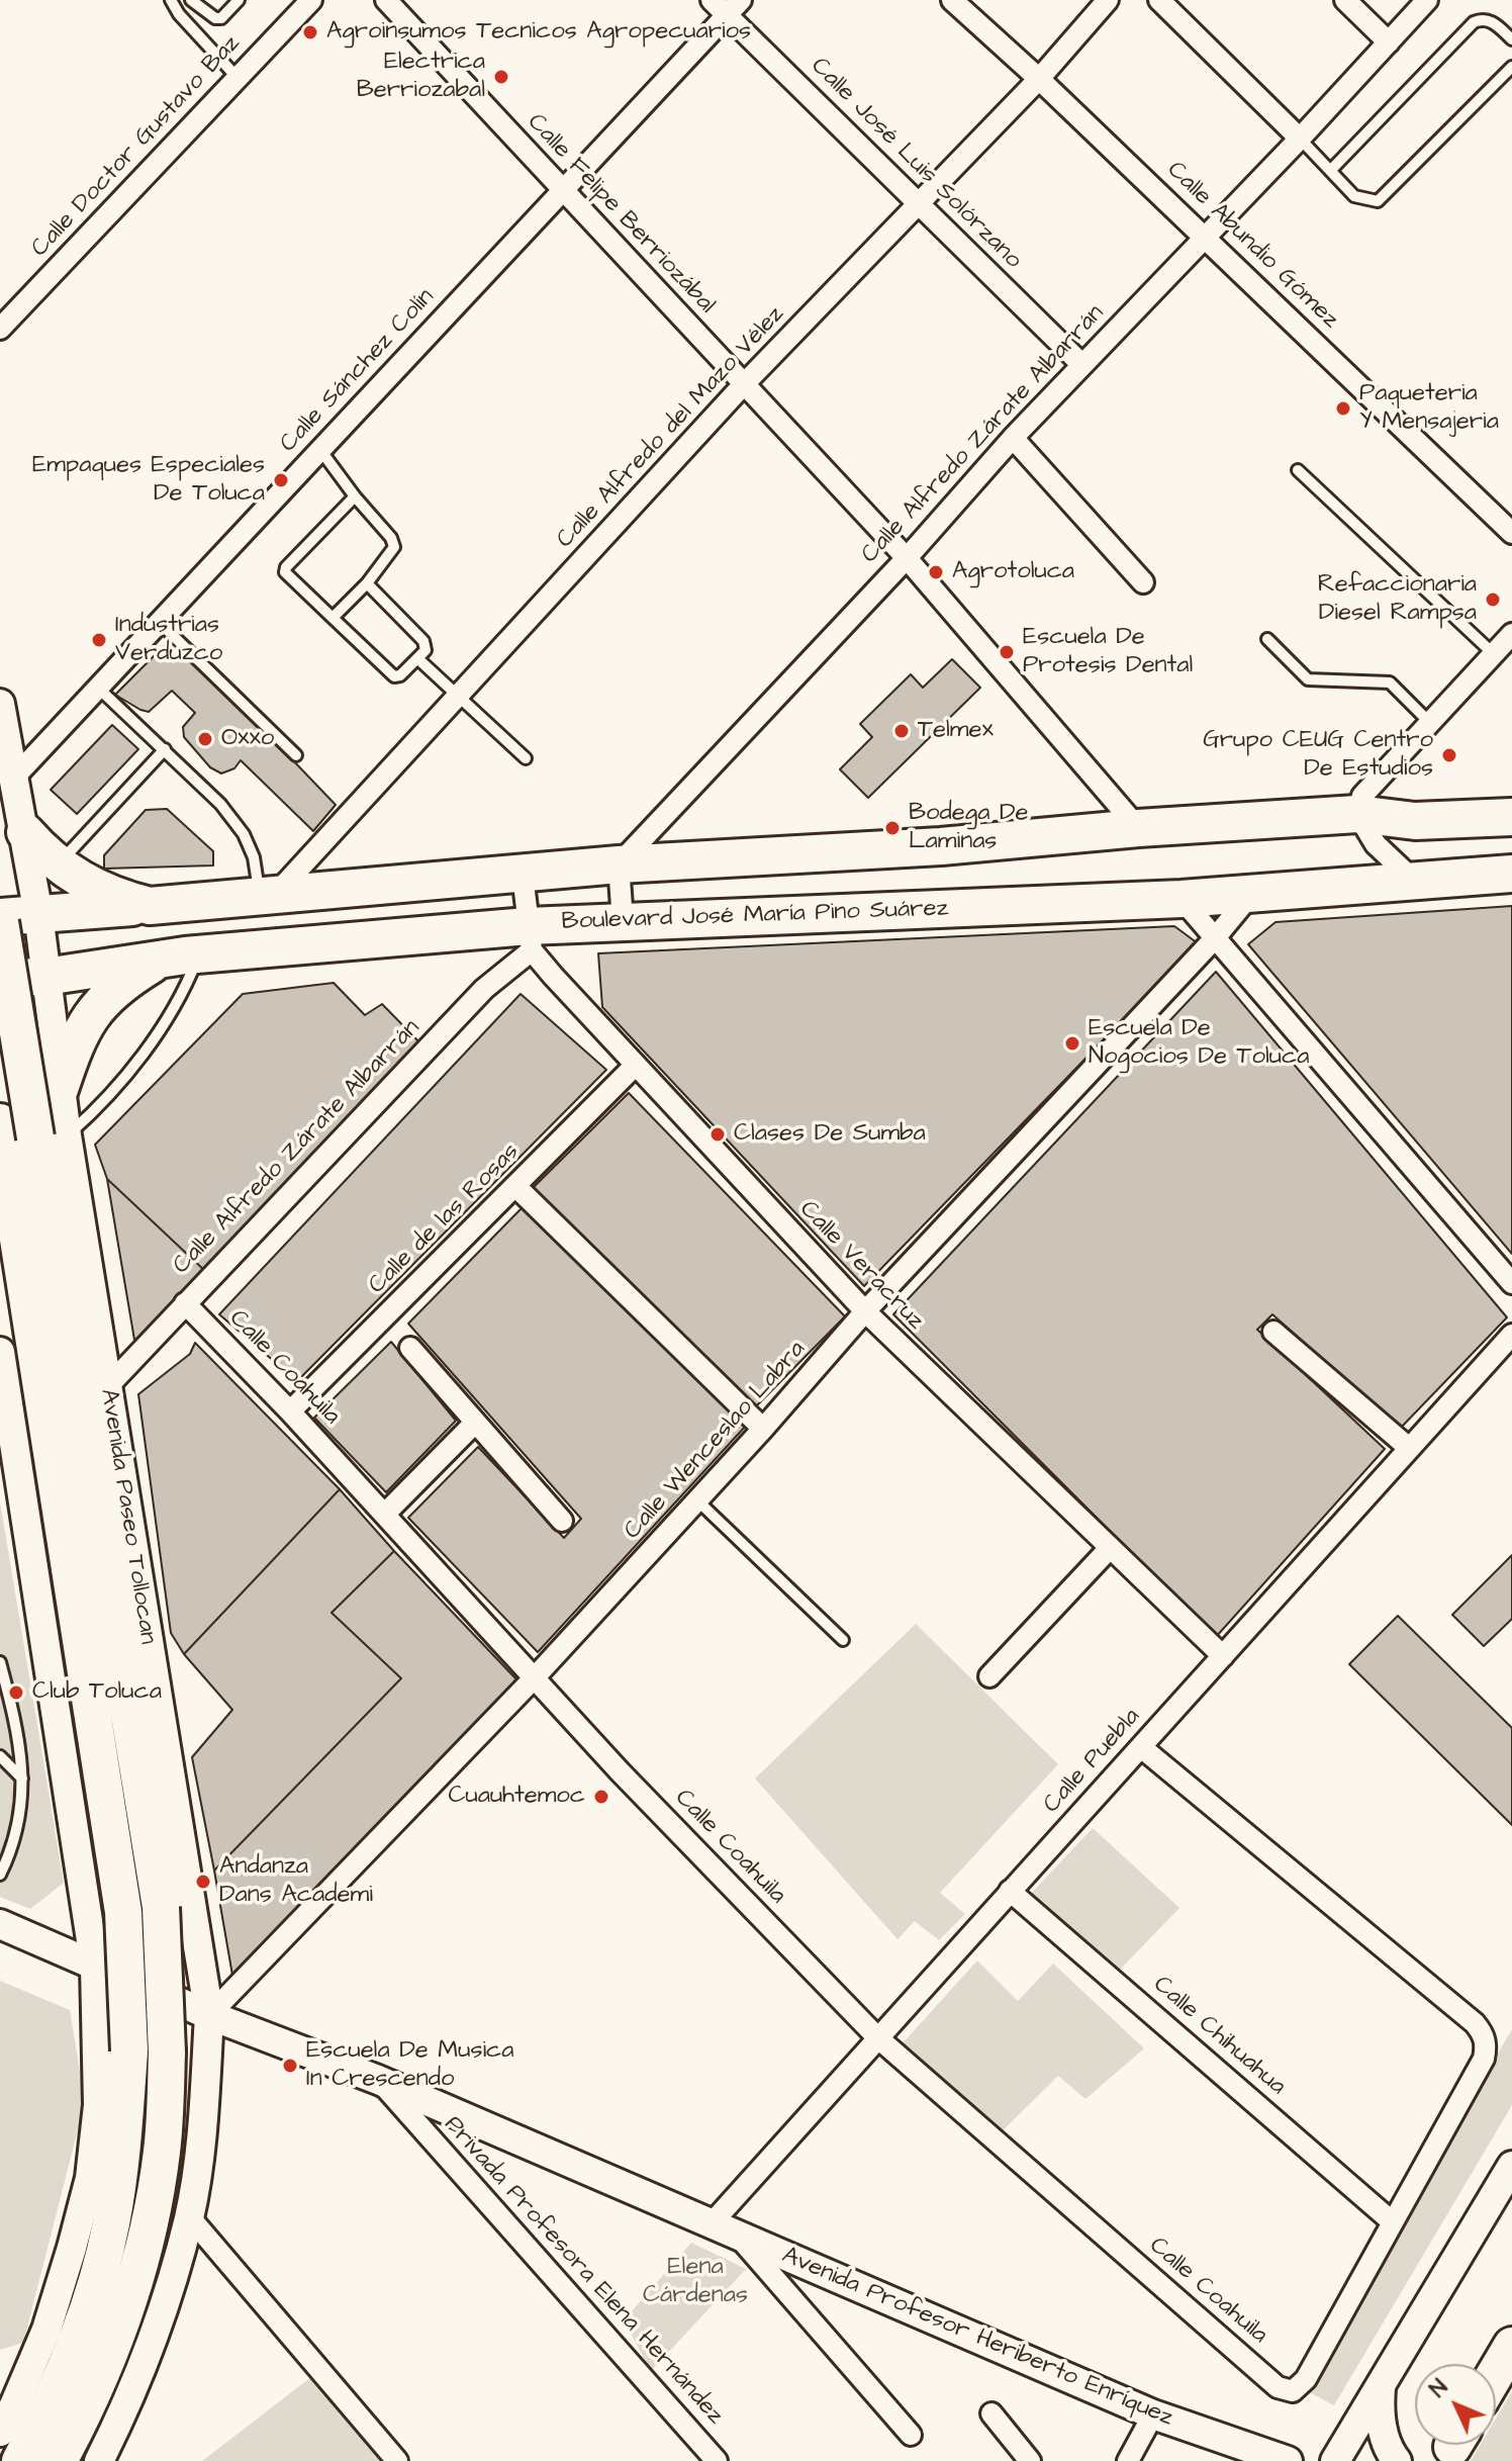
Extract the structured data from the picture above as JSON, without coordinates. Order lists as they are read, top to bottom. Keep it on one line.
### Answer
{"streets":{"highway":["Boulevard José María Pino Suárez","Avenida Paseo Tollocan"],"main road":["Avenida Profesor Heriberto Enríquez"],"street":["Calle Doctor Gustavo Baz","Calle José Luis Solórzano","Calle Felipe Berriozábal","Calle Abundio Gómez","Calle Sánchez Colín","Calle Alfredo del Mazo Vélez","Calle Alfredo Zárate Albarrán","Calle de las Rosas","Calle Veracruz","Calle Coahuila","Calle Wenceslao Labra","Calle Puebla","Calle Chihuahua","Privada Profesora Elena Hernández"]},"crossings":[["Calle José Luis Solórzano","Calle Sánchez Colín"],["Calle José Luis Solórzano","Calle Alfredo del Mazo Vélez"],["Calle José Luis Solórzano","Calle Alfredo Zárate Albarrán"],["Calle Felipe Berriozábal","Calle Sánchez Colín"],["Calle Felipe Berriozábal","Calle Alfredo del Mazo Vélez"],["Calle Felipe Berriozábal","Calle Alfredo Zárate Albarrán"],["Calle Abundio Gómez","Calle Alfredo del Mazo Vélez"],["Calle Abundio Gómez","Calle Alfredo Zárate Albarrán"],["Calle Sánchez Colín","Avenida Paseo Tollocan"],["Calle Alfredo Zárate Albarrán","Boulevard José María Pino Suárez"],["Calle Alfredo Zárate Albarrán","Calle Veracruz"],["Calle Alfredo Zárate Albarrán","Calle Coahuila"],["Calle Alfredo Zárate Albarrán","Avenida Paseo Tollocan"],["Boulevard José María Pino Suárez","Calle Veracruz"],["Boulevard José María Pino Suárez","Calle Wenceslao Labra"],["Boulevard José María Pino Suárez","Avenida Paseo Tollocan"],["Calle de las Rosas","Calle Veracruz"],["Calle de las Rosas","Calle Coahuila"],["Calle Veracruz","Calle Wenceslao Labra"],["Calle Veracruz","Calle Puebla"],["Calle Coahuila","Calle Wenceslao Labra"],["Calle Coahuila","Calle Puebla"],["Calle Coahuila","Calle Chihuahua"],["Calle Wenceslao Labra","Avenida Paseo Tollocan"],["Calle Wenceslao Labra","Avenida Profesor Heriberto Enríquez"],["Avenida Paseo Tollocan","Avenida Profesor Heriberto Enríquez"],["Calle Puebla","Calle Chihuahua"],["Calle Puebla","Avenida Profesor Heriberto Enríquez"],["Privada Profesora Elena Hernández","Avenida Profesor Heriberto Enríquez"]],"parks":["Elena Cárdenas"],"places":["Agroinsumos Tecnicos Agropecuarios","Electrica Berriozabal","Paqueteria Y Mensajeria","Empaques Especiales De Toluca","Agrotoluca","Refaccionaria Diesel Rampsa","Industrias Verduzco","Escuela De Protesis Dental","Telmex","Oxxo","Grupo CEUG Centro De Estudios","Bodega De Laminas","Escuela De Nogocios De Toluca","Clases De Sumba","Club Toluca","Cuauhtemoc","Andanza Dans Academi","Escuela De Musica In Crescendo"],"north":"top left"}
